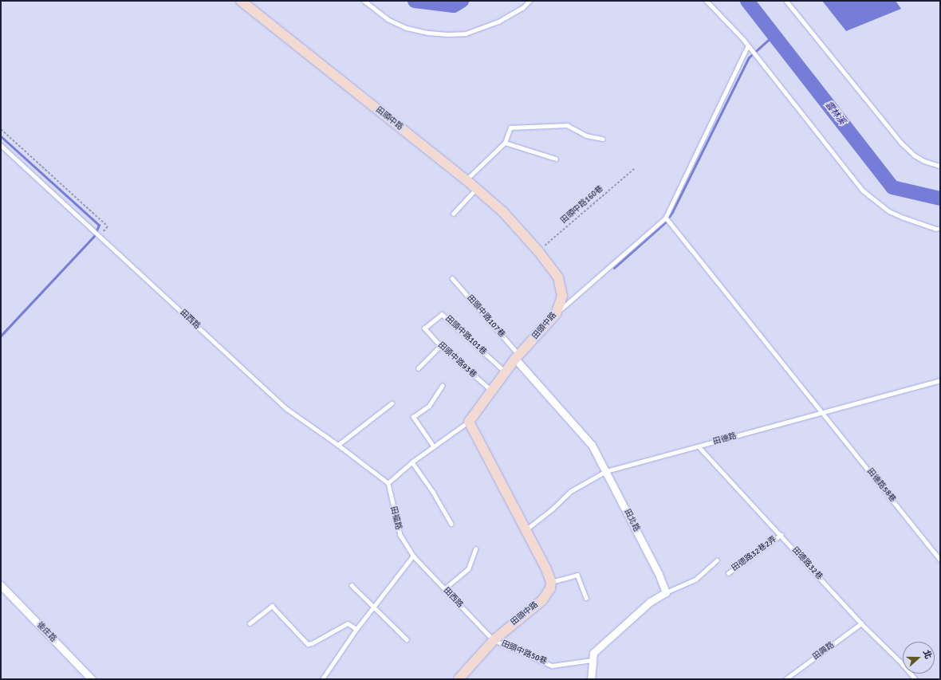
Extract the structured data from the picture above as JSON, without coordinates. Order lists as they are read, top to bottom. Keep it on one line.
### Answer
{"streets":{"street":["田頭中路","田北路","後庄路"],"lane":["田頭中路107巷","田西路","田頭中路101巷","田頭中路93巷","田德路","田德路58巷","田福路","田德路32巷2弄","田德路32巷","田興路","田頭中路50巷"],"path":["田頭中路160巷"]},"crossings":[["田頭中路","田頭中路160巷"],["田頭中路","田頭中路107巷"],["田頭中路","田西路"],["田頭中路","田頭中路101巷"],["田頭中路","田頭中路93巷"],["田頭中路","田北路"],["田頭中路","田頭中路50巷"],["田頭中路107巷","田北路"],["田西路","田福路"],["田西路","田頭中路50巷"],["田頭中路101巷","田頭中路93巷"],["田德路","田德路58巷"],["田德路","田北路"],["田德路","田德路32巷"],["田德路32巷2弄","田德路32巷"],["田德路32巷","田興路"]],"water":["雲林溪"],"north":"right"}
